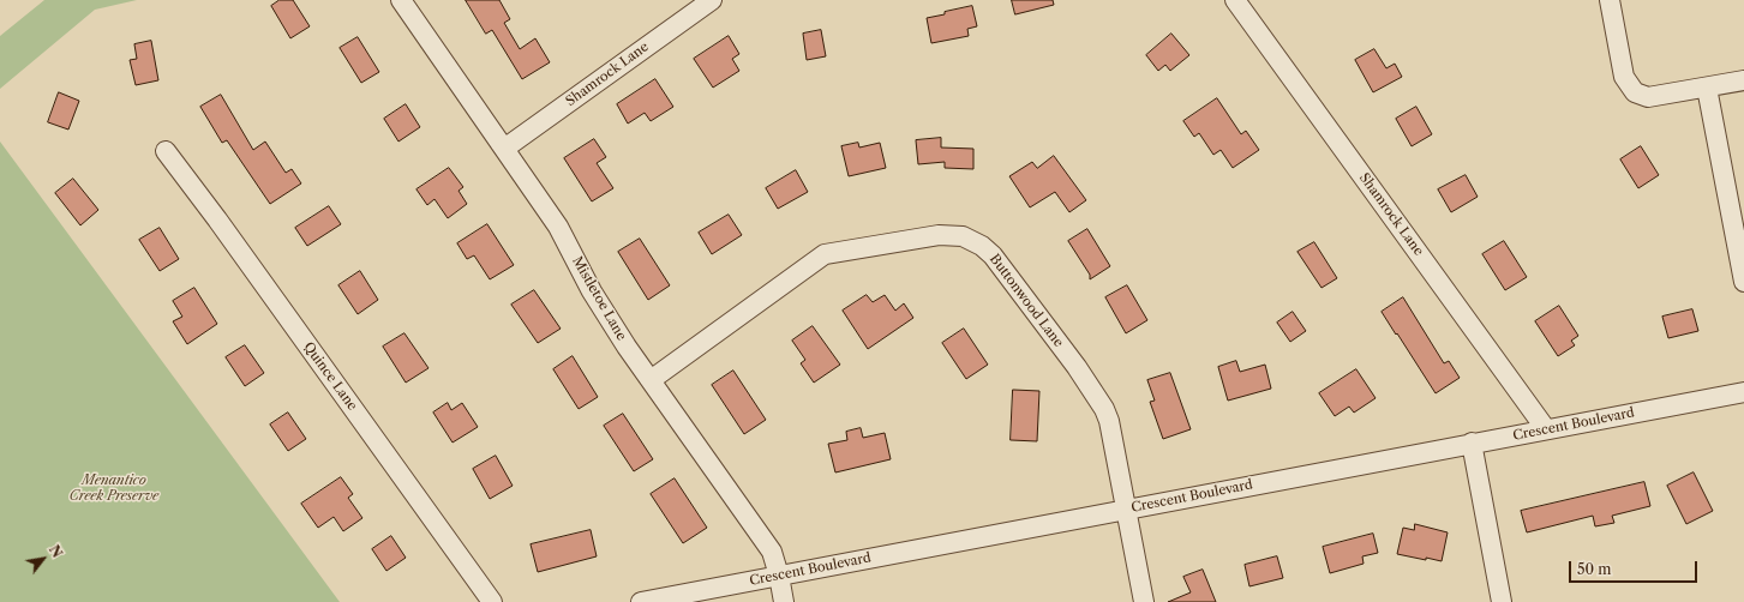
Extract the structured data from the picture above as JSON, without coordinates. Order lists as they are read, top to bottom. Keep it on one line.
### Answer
{"streets":{"street":["Shamrock Lane","Mistletoe Lane","Buttonwood Lane","Quince Lane","Crescent Boulevard"]},"crossings":[["Shamrock Lane","Mistletoe Lane"],["Shamrock Lane","Crescent Boulevard"],["Mistletoe Lane","Buttonwood Lane"],["Mistletoe Lane","Crescent Boulevard"],["Buttonwood Lane","Crescent Boulevard"]],"parks":["Menantico Creek Preserve"],"scale_bar":"50 m","north":"top right"}
